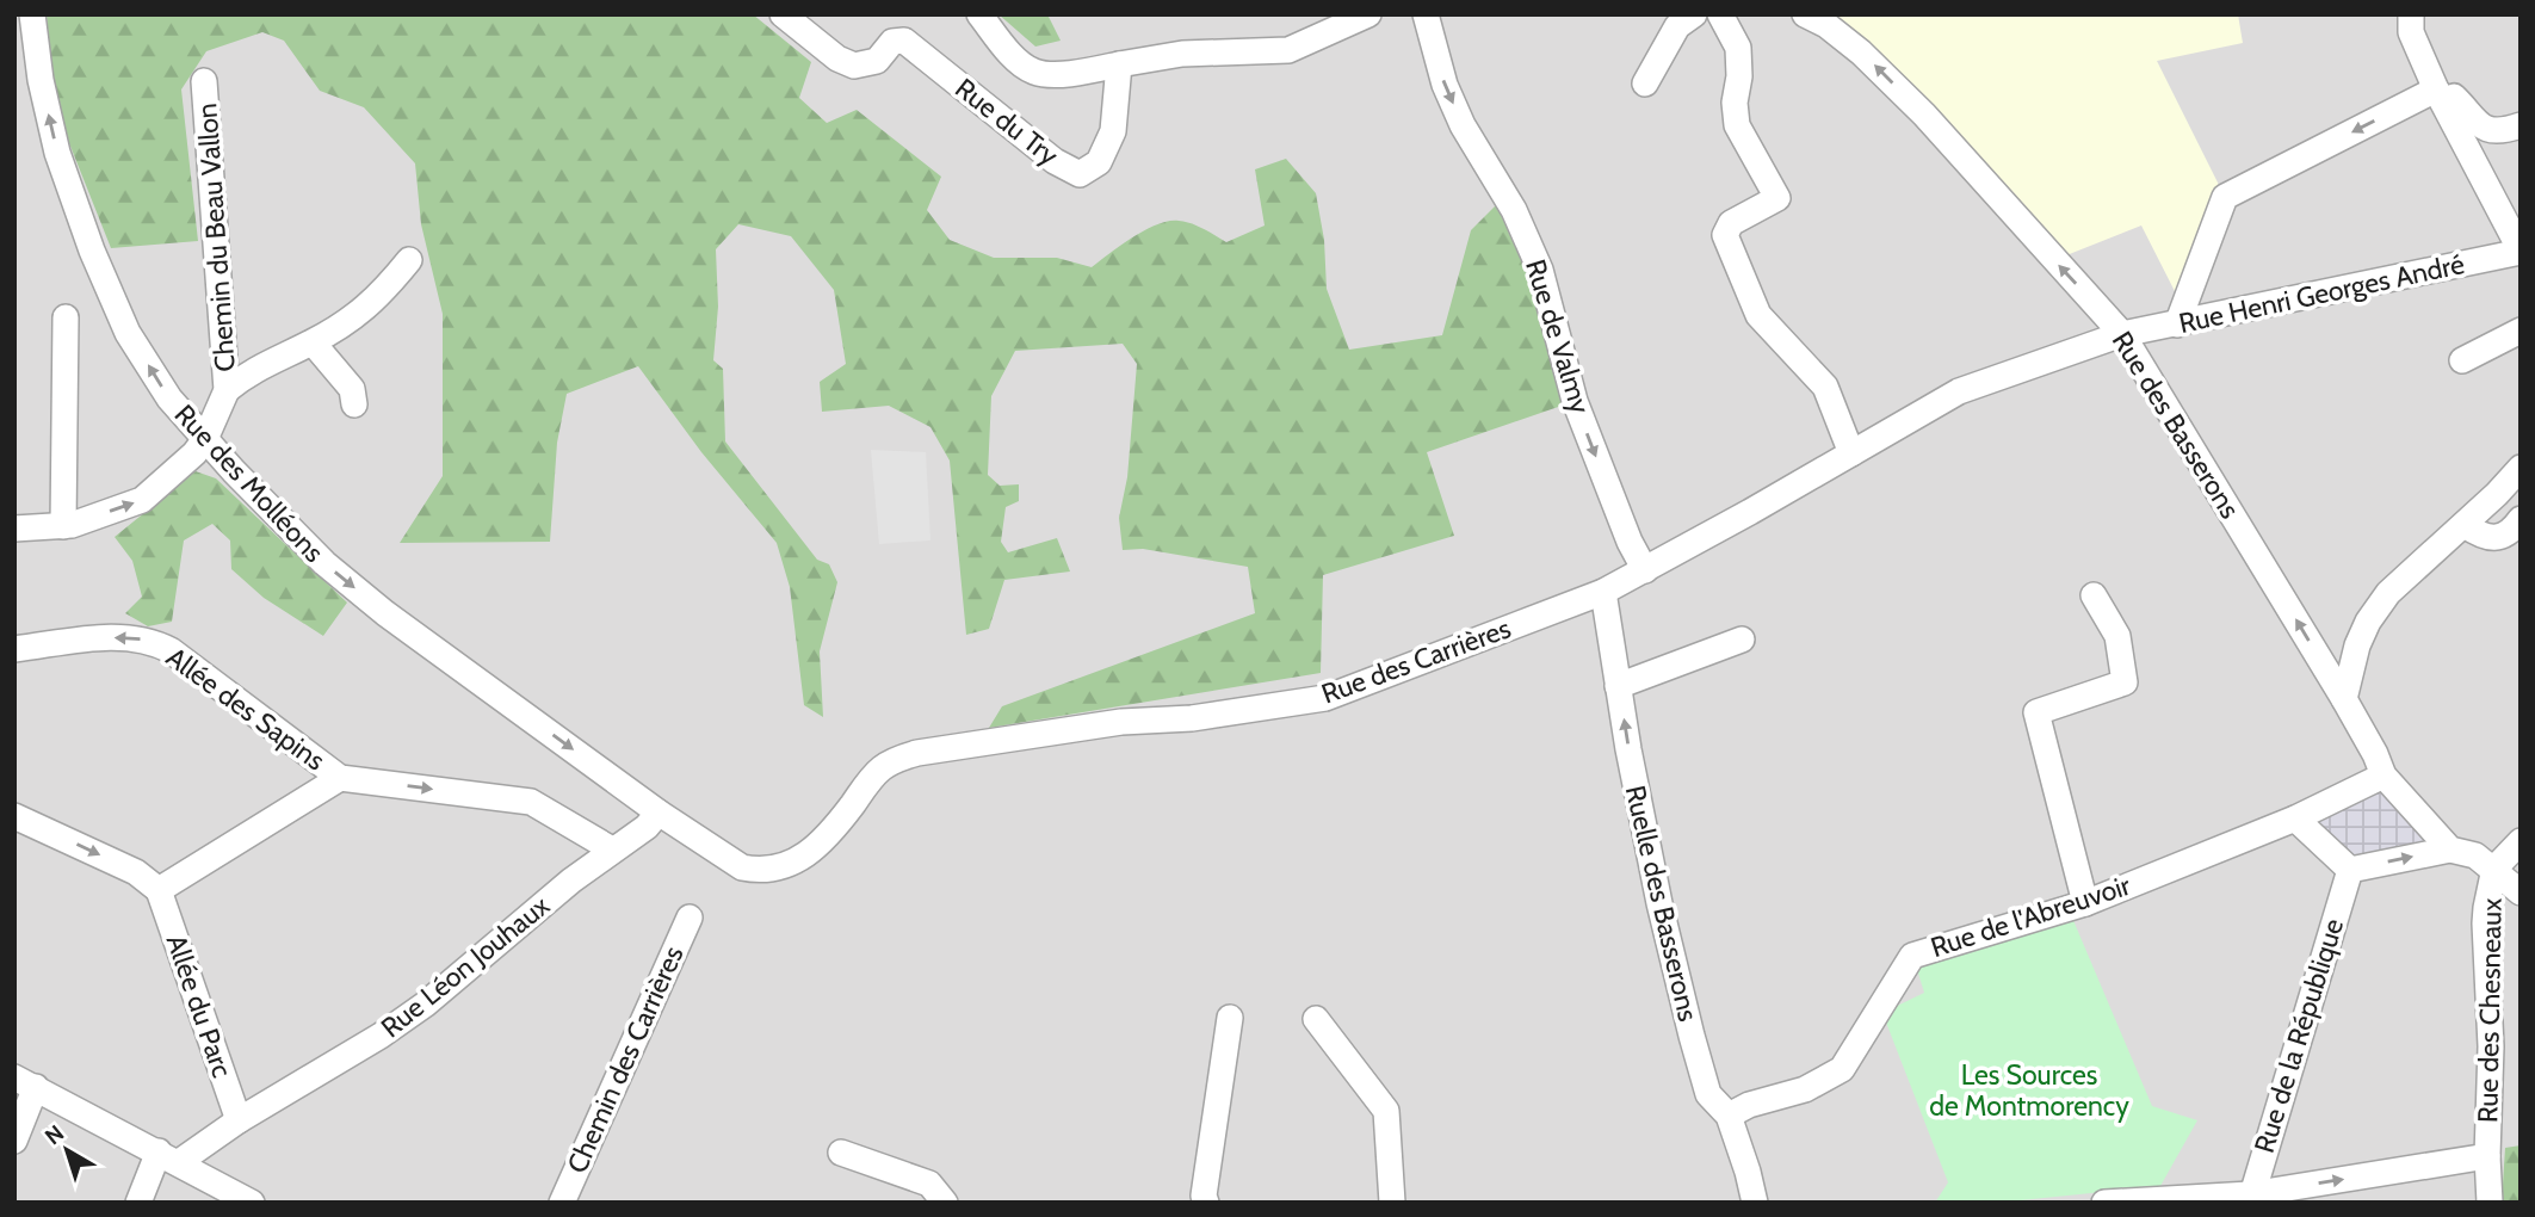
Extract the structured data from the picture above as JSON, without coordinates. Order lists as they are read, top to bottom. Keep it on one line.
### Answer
{"streets":{"street":["Rue du Try","Chemin du Beau Vallon","Rue Henri Georges André","Rue de Valmy","Rue des Basserons","Rue des Molléons","Rue des Carrières","Allée des Sapins","Ruelle des Basserons","Rue de l'Abreuvoir","Rue Léon Jouhaux","Allée du Parc","Rue des Chesneaux","Rue de la République","Chemin des Carrières"]},"crossings":[["Chemin du Beau Vallon","Rue des Molléons"],["Rue Henri Georges André","Rue des Basserons"],["Rue Henri Georges André","Rue des Carrières"],["Rue de Valmy","Rue des Carrières"],["Rue des Basserons","Rue des Carrières"],["Rue des Basserons","Rue de l'Abreuvoir"],["Rue des Basserons","Rue des Chesneaux"],["Rue des Molléons","Rue des Carrières"],["Rue des Molléons","Rue Léon Jouhaux"],["Rue des Carrières","Ruelle des Basserons"],["Rue des Carrières","Rue Léon Jouhaux"],["Allée des Sapins","Rue Léon Jouhaux"],["Ruelle des Basserons","Rue de l'Abreuvoir"],["Rue Léon Jouhaux","Allée du Parc"]],"one_way":["Rue de Valmy","Rue des Basserons","Ruelle des Basserons"],"parks":["Les Sources de Montmorency"],"north":"top left"}
